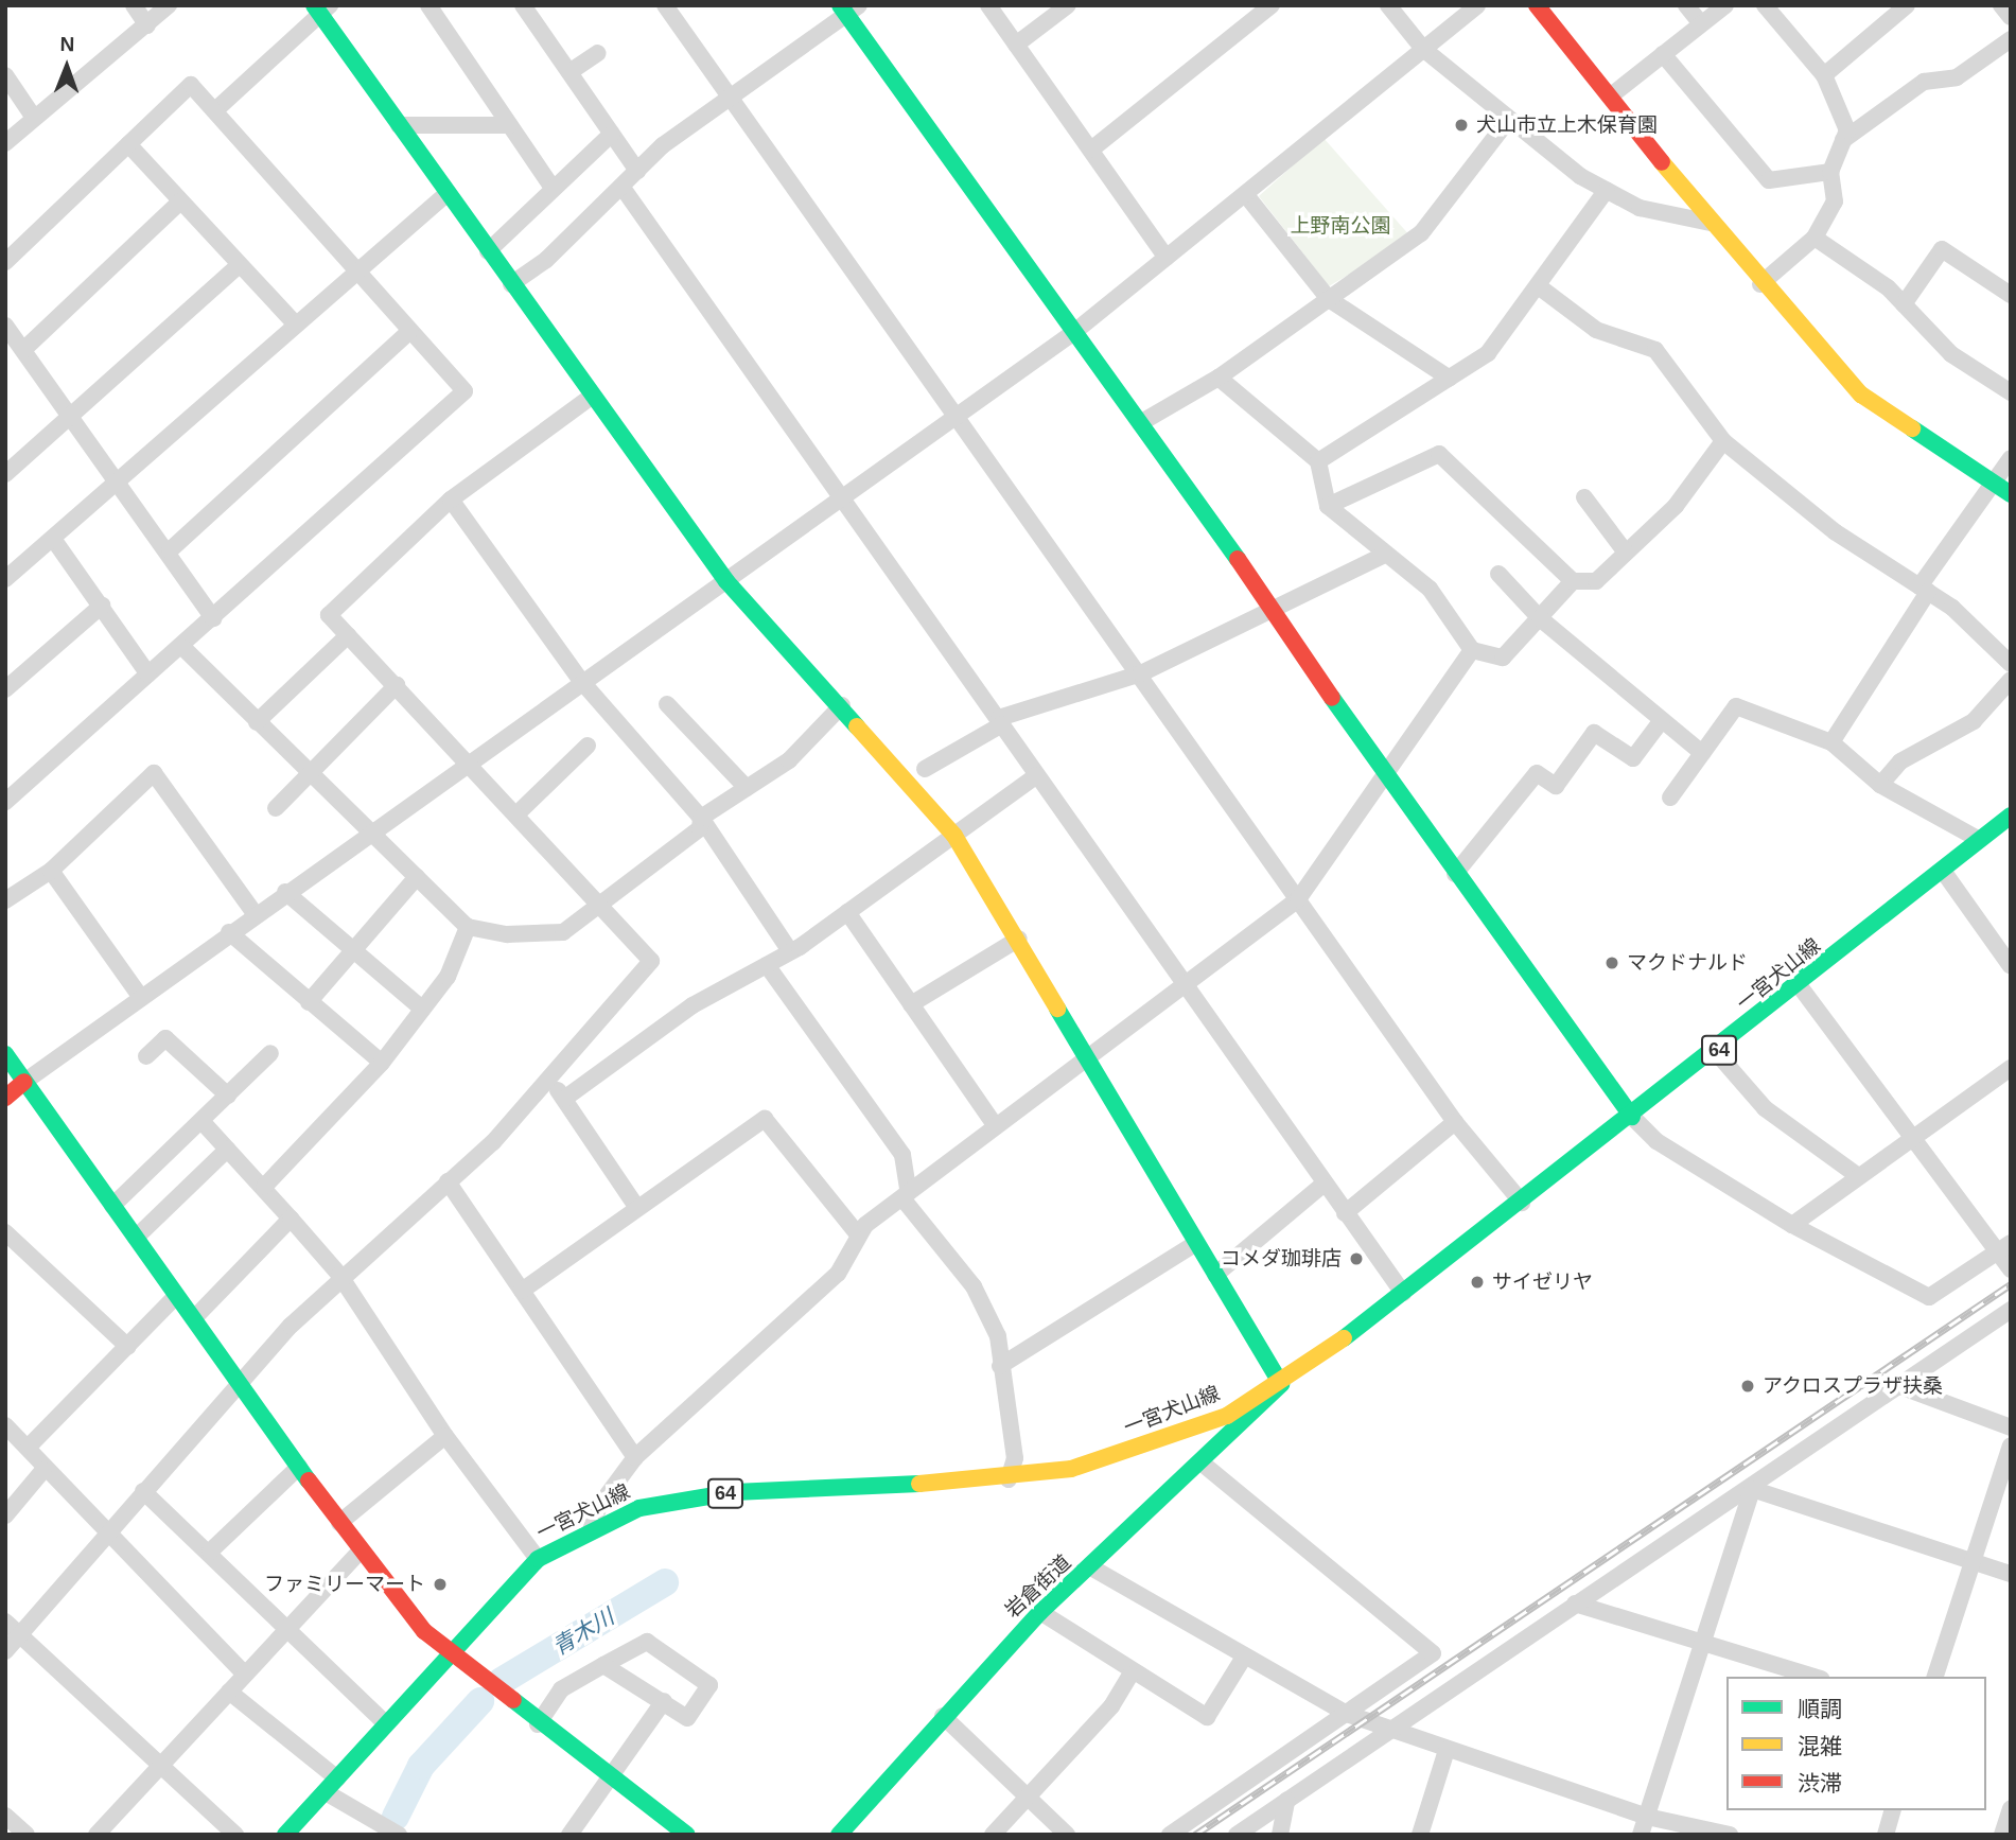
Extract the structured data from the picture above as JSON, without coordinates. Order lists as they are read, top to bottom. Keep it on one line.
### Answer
{"streets":{"street":["一宮犬山線","64","岩倉街道"]},"crossings":[["一宮犬山線","岩倉街道"]],"water":["青木川"],"parks":["上野南公園"],"places":["犬山市立上木保育園","マクドナルド","コメダ珈琲店","サイゼリヤ","アクロスプラザ扶桑","ファミリーマート"],"legend":["順調","混雑","渋滞"],"north":"top"}
